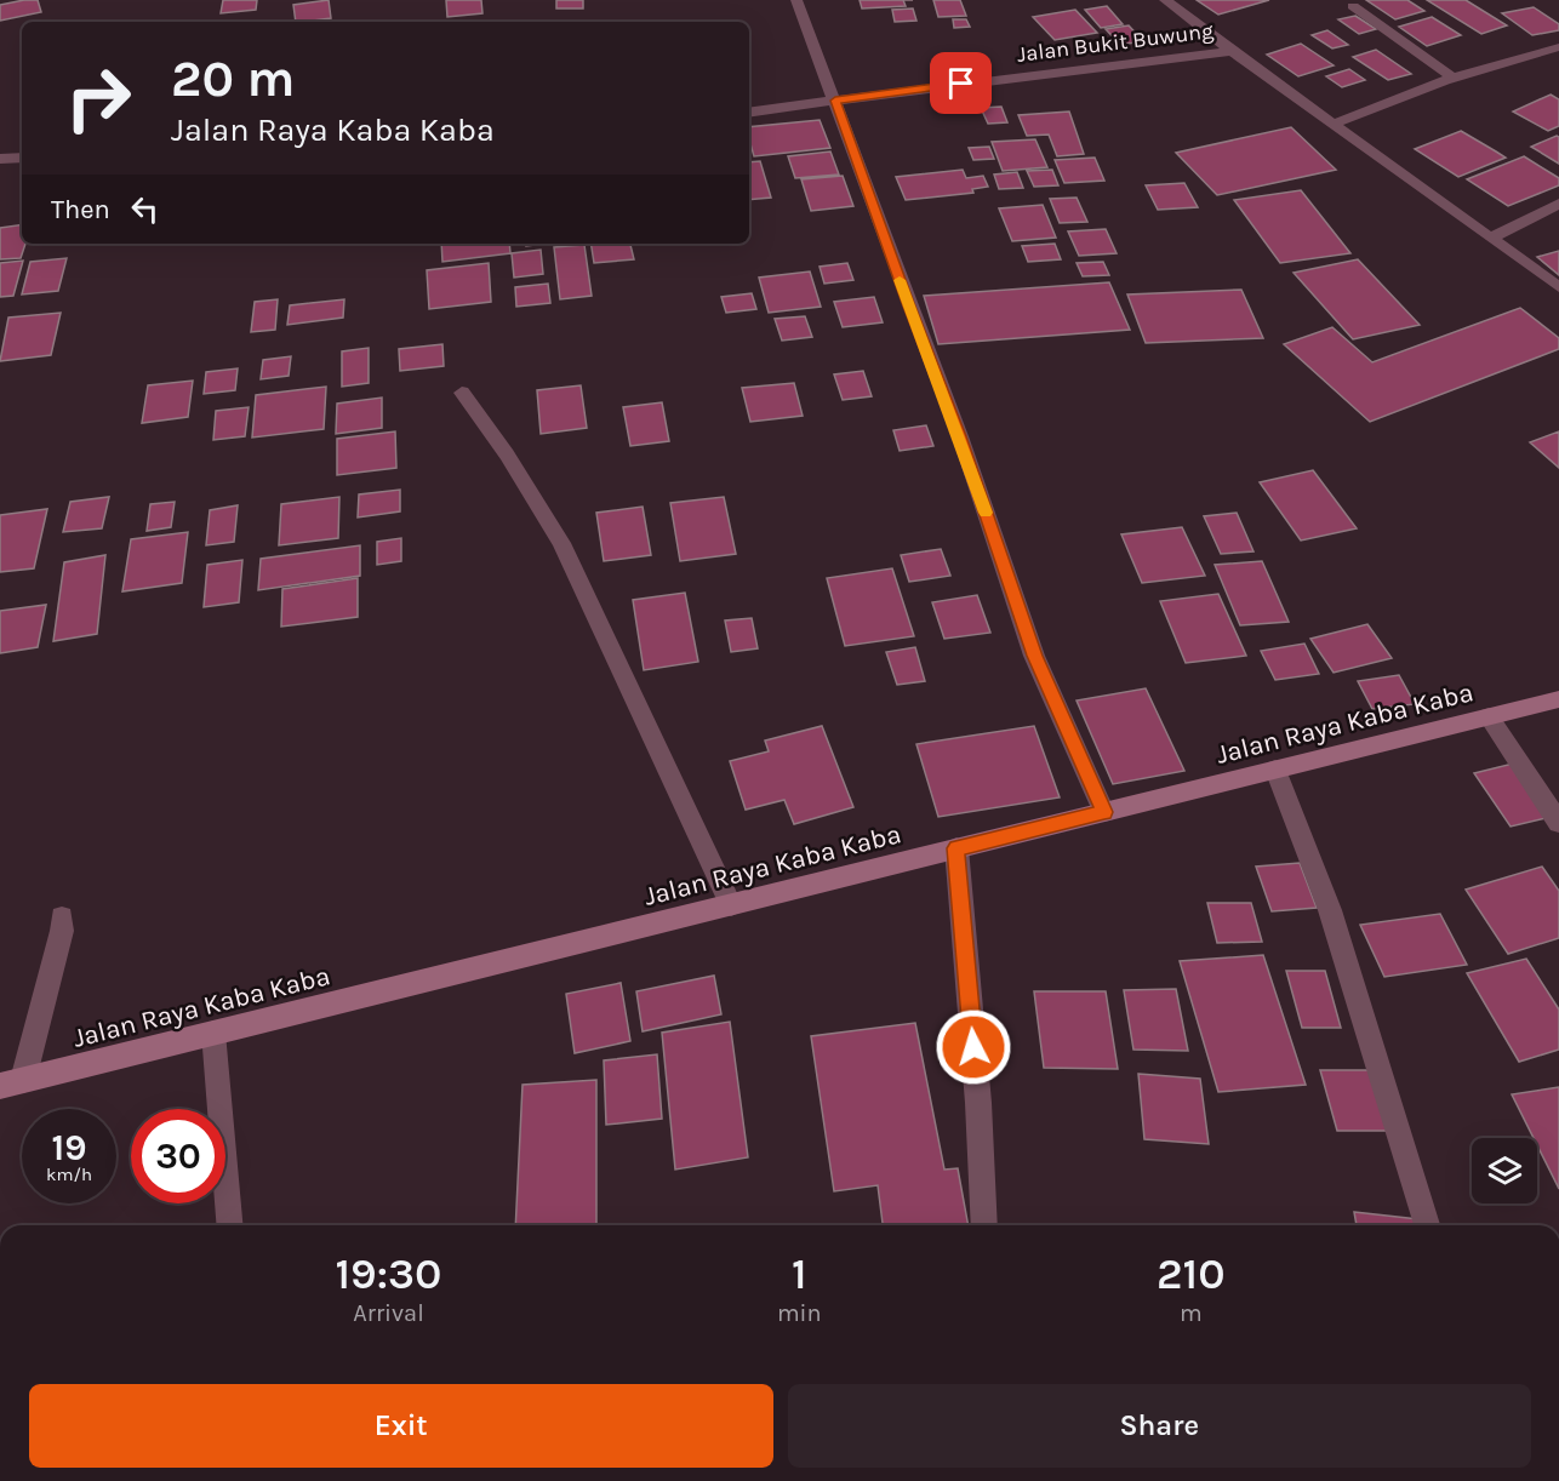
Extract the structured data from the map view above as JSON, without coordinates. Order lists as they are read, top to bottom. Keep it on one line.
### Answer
{"streets":{"street":["Jalan Bukit Buwung","Jalan Raya Kaba Kaba"]},"page":{"turn":["20 m","Jalan Raya Kaba Kaba"],"then":"Then","speed":"19 km/h","limit":"30","eta":["19:30","Arrival","1","min","210","m"],"buttons":["Exit","Share"]}}
